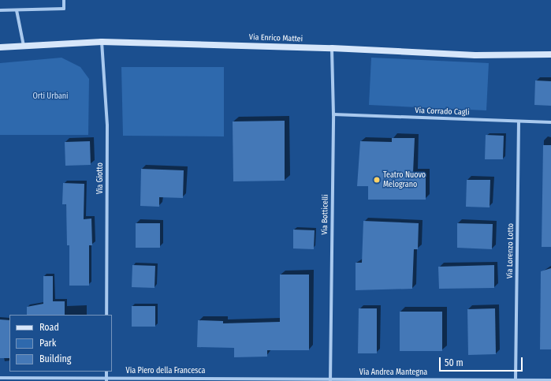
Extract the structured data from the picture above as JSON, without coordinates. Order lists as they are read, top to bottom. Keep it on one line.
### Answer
{"streets":{"street":["Via Enrico Mattei","Via Corrado Cagli","Via Giotto","Via Botticelli","Via Lorenzo Lotto","Via Piero della Francesca","Via Andrea Mantegna"]},"crossings":[["Via Enrico Mattei","Via Giotto"],["Via Enrico Mattei","Via Botticelli"],["Via Corrado Cagli","Via Botticelli"],["Via Corrado Cagli","Via Lorenzo Lotto"],["Via Botticelli","Via Piero della Francesca"],["Via Botticelli","Via Andrea Mantegna"],["Via Lorenzo Lotto","Via Andrea Mantegna"],["Via Piero della Francesca","Via Andrea Mantegna"]],"parks":["Orti Urbani"],"places":["Teatro Nuovo Melograno"],"legend":["Road","Park","Building"],"scale_bar":"50 m"}
